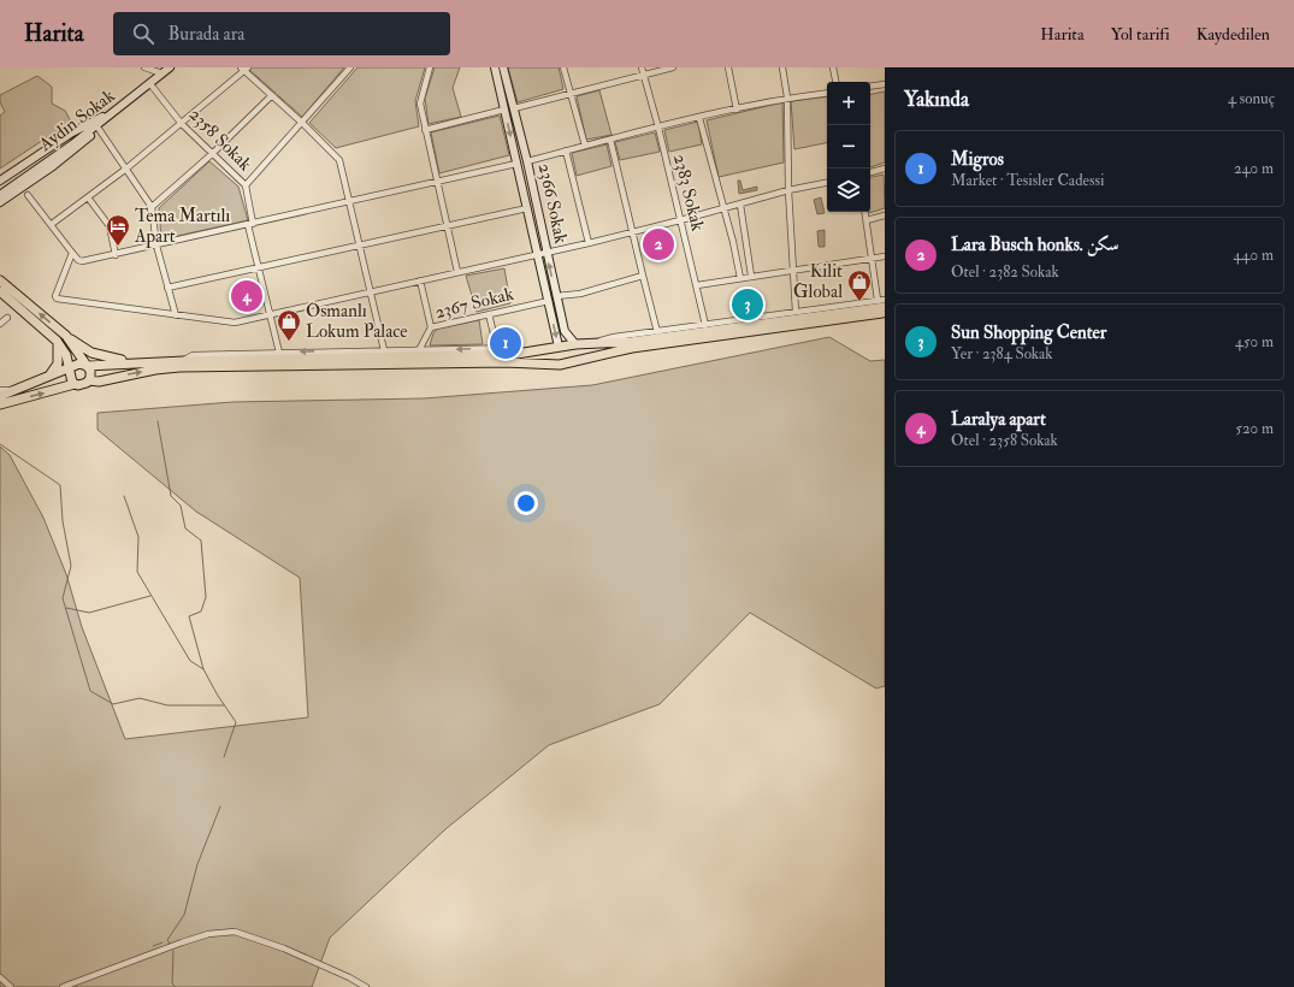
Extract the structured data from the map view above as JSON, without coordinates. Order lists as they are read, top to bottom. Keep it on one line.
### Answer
{"streets":{"street":["Aydin Sokak","2358 Sokak","2383 Sokak","2366 Sokak","2367 Sokak"]},"crossings":[["Aydin Sokak","2358 Sokak"],["2366 Sokak","2367 Sokak"]],"places":{"hotel":["Tema Martılı Apart"],"shop":["Kilit Global","Osmanlı Lokum Palace"]},"page":{"header":"Harita","search":"Burada ara","nav":["Harita","Yol tarifi","Kaydedilen"],"heading":["Yakında","4 sonuç"],"map_buttons":["+","−"],"list":[{"mark":"1","name":"Migros","note":"Market · Tesisler Cadessi","value":"240 m"},{"mark":"2","name":"Lara Busch honks. سكن","note":"Otel · 2382 Sokak","value":"440 m"},{"mark":"3","name":"Sun Shopping Center","note":"Yer · 2384 Sokak","value":"450 m"},{"mark":"4","name":"Laralya apart","note":"Otel · 2358 Sokak","value":"520 m"}],"pins":["2","4","3","1"]}}
